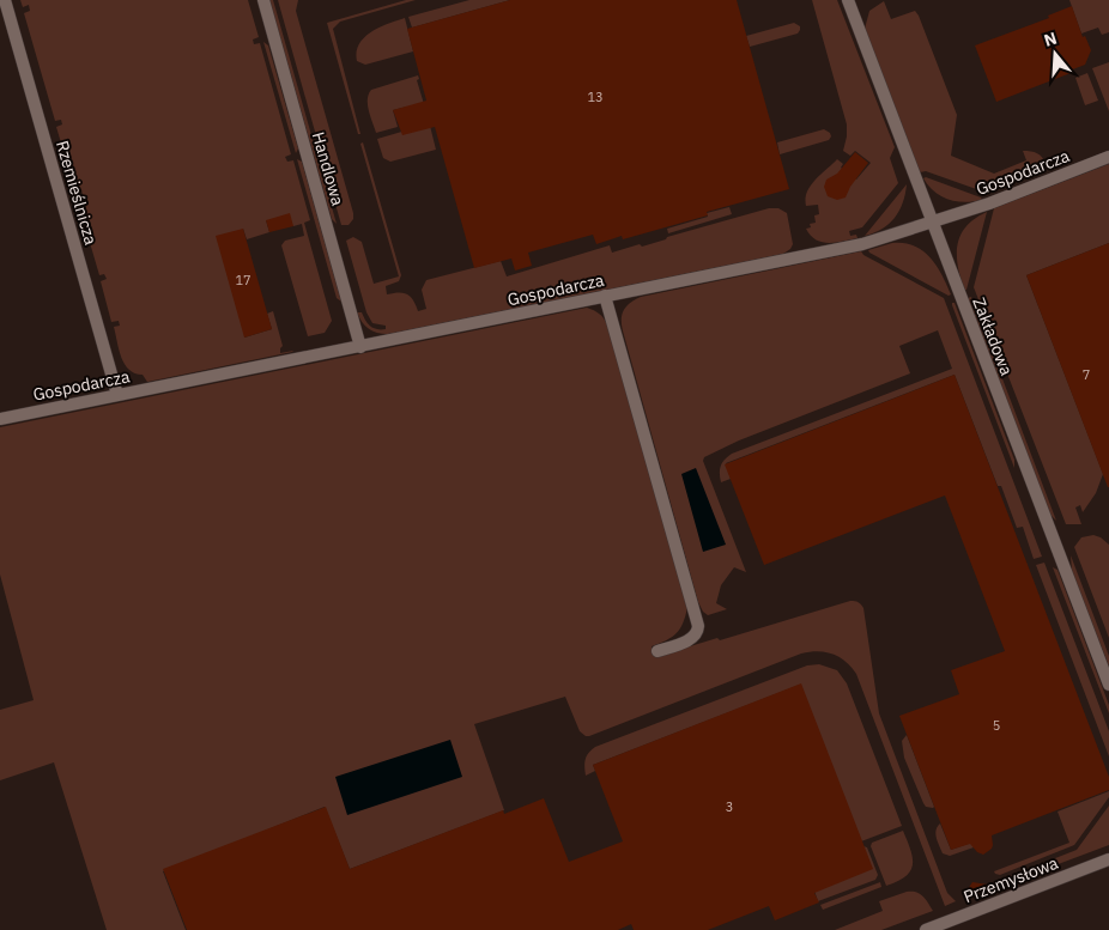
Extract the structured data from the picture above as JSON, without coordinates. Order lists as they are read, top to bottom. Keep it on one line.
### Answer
{"streets":{"street":["Handlowa","Gospodarcza","Rzemieślnicza","Zakładowa","Przemysłowa"]},"crossings":[["Handlowa","Gospodarcza"],["Gospodarcza","Rzemieślnicza"],["Gospodarcza","Zakładowa"]],"house_numbers":["13","17","7","5","3"],"north":"top"}
